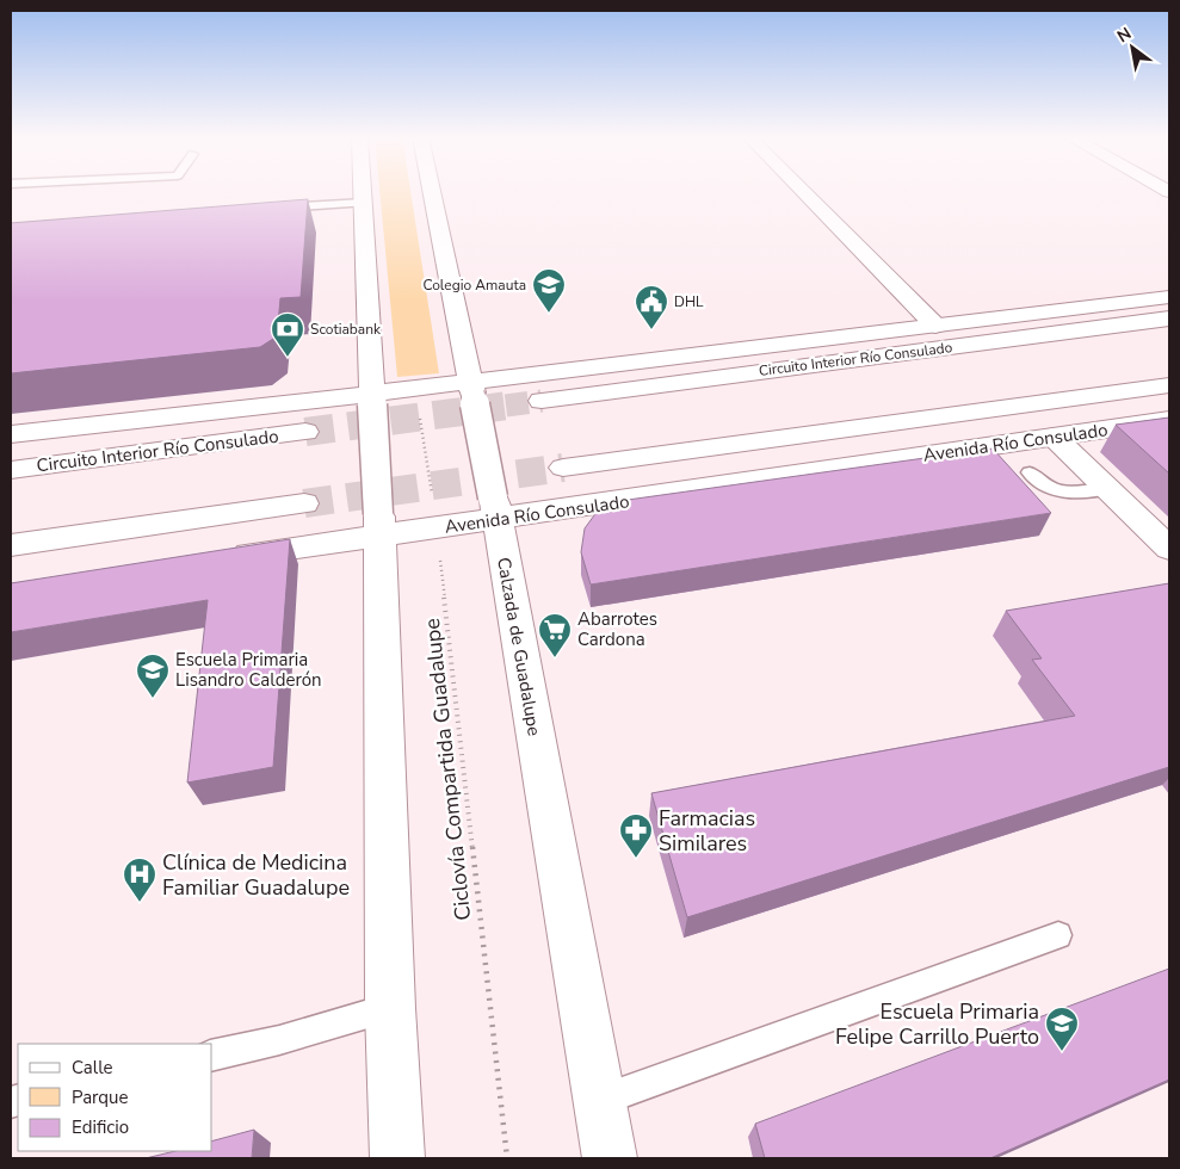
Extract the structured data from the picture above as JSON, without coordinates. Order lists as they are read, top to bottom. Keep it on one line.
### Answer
{"streets":{"main road":["Circuito Interior Río Consulado","Avenida Río Consulado","Calzada de Guadalupe"],"path":["Ciclovía Compartida Guadalupe"]},"crossings":[["Avenida Río Consulado","Calzada de Guadalupe"],["Avenida Río Consulado","Ciclovía Compartida Guadalupe"]],"places":{"school or university":["Colegio Amauta","Escuela Primaria Lisandro Calderón","Escuela Primaria Felipe Carrillo Puerto"],"public building":["DHL"],"bank":["Scotiabank"],"supermarket":["Abarrotes Cardona"],"pharmacy":["Farmacias Similares"],"hospital":["Clínica de Medicina Familiar Guadalupe"]},"legend":["Calle","Parque","Edificio"],"north":"top left"}
